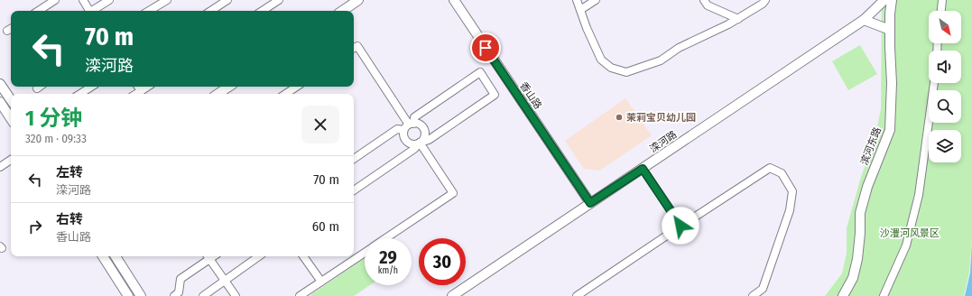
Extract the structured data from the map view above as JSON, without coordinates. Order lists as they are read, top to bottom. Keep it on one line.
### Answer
{"streets":{"street":["香山路","滦河路","滨河东路"]},"crossings":[["香山路","滦河路"]],"parks":["沙澧河风景区"],"places":["茉莉宝贝幼儿园"],"north":"bottom right","page":{"turn":["70 m","滦河路"],"heading":["1 分钟","320 m · 09:33"],"list":[{"name":"左转","note":"滦河路","value":"70 m"},{"name":"右转","note":"香山路","value":"60 m"}],"speed":"29 km/h","limit":"30"}}
